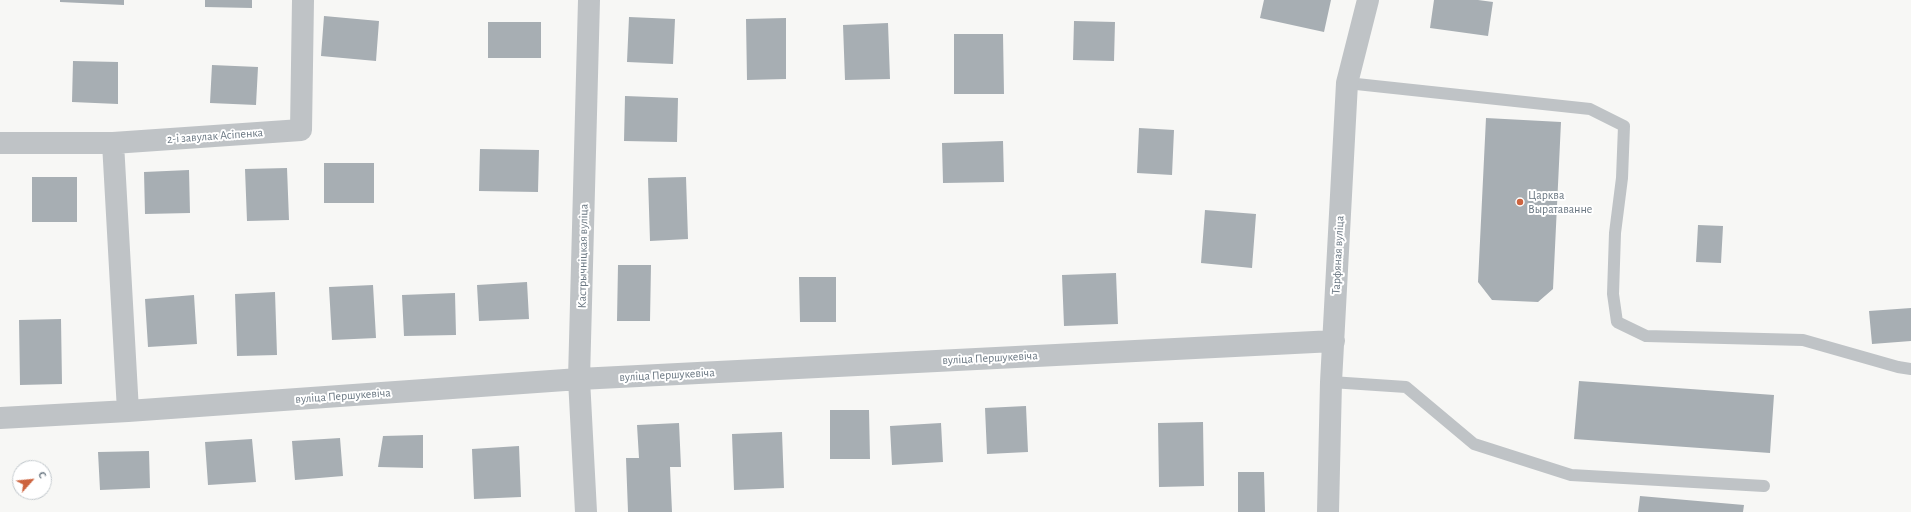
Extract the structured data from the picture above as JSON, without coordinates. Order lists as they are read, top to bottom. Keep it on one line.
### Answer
{"streets":{"street":["2-і завулак Асіпенка","Тарфяная вуліца","Кастрычніцкая вуліца","вуліца Першукевіча"]},"crossings":[["Тарфяная вуліца","вуліца Першукевіча"],["Кастрычніцкая вуліца","вуліца Першукевіча"]],"places":["Царква Выратаванне"],"north":"top right"}
